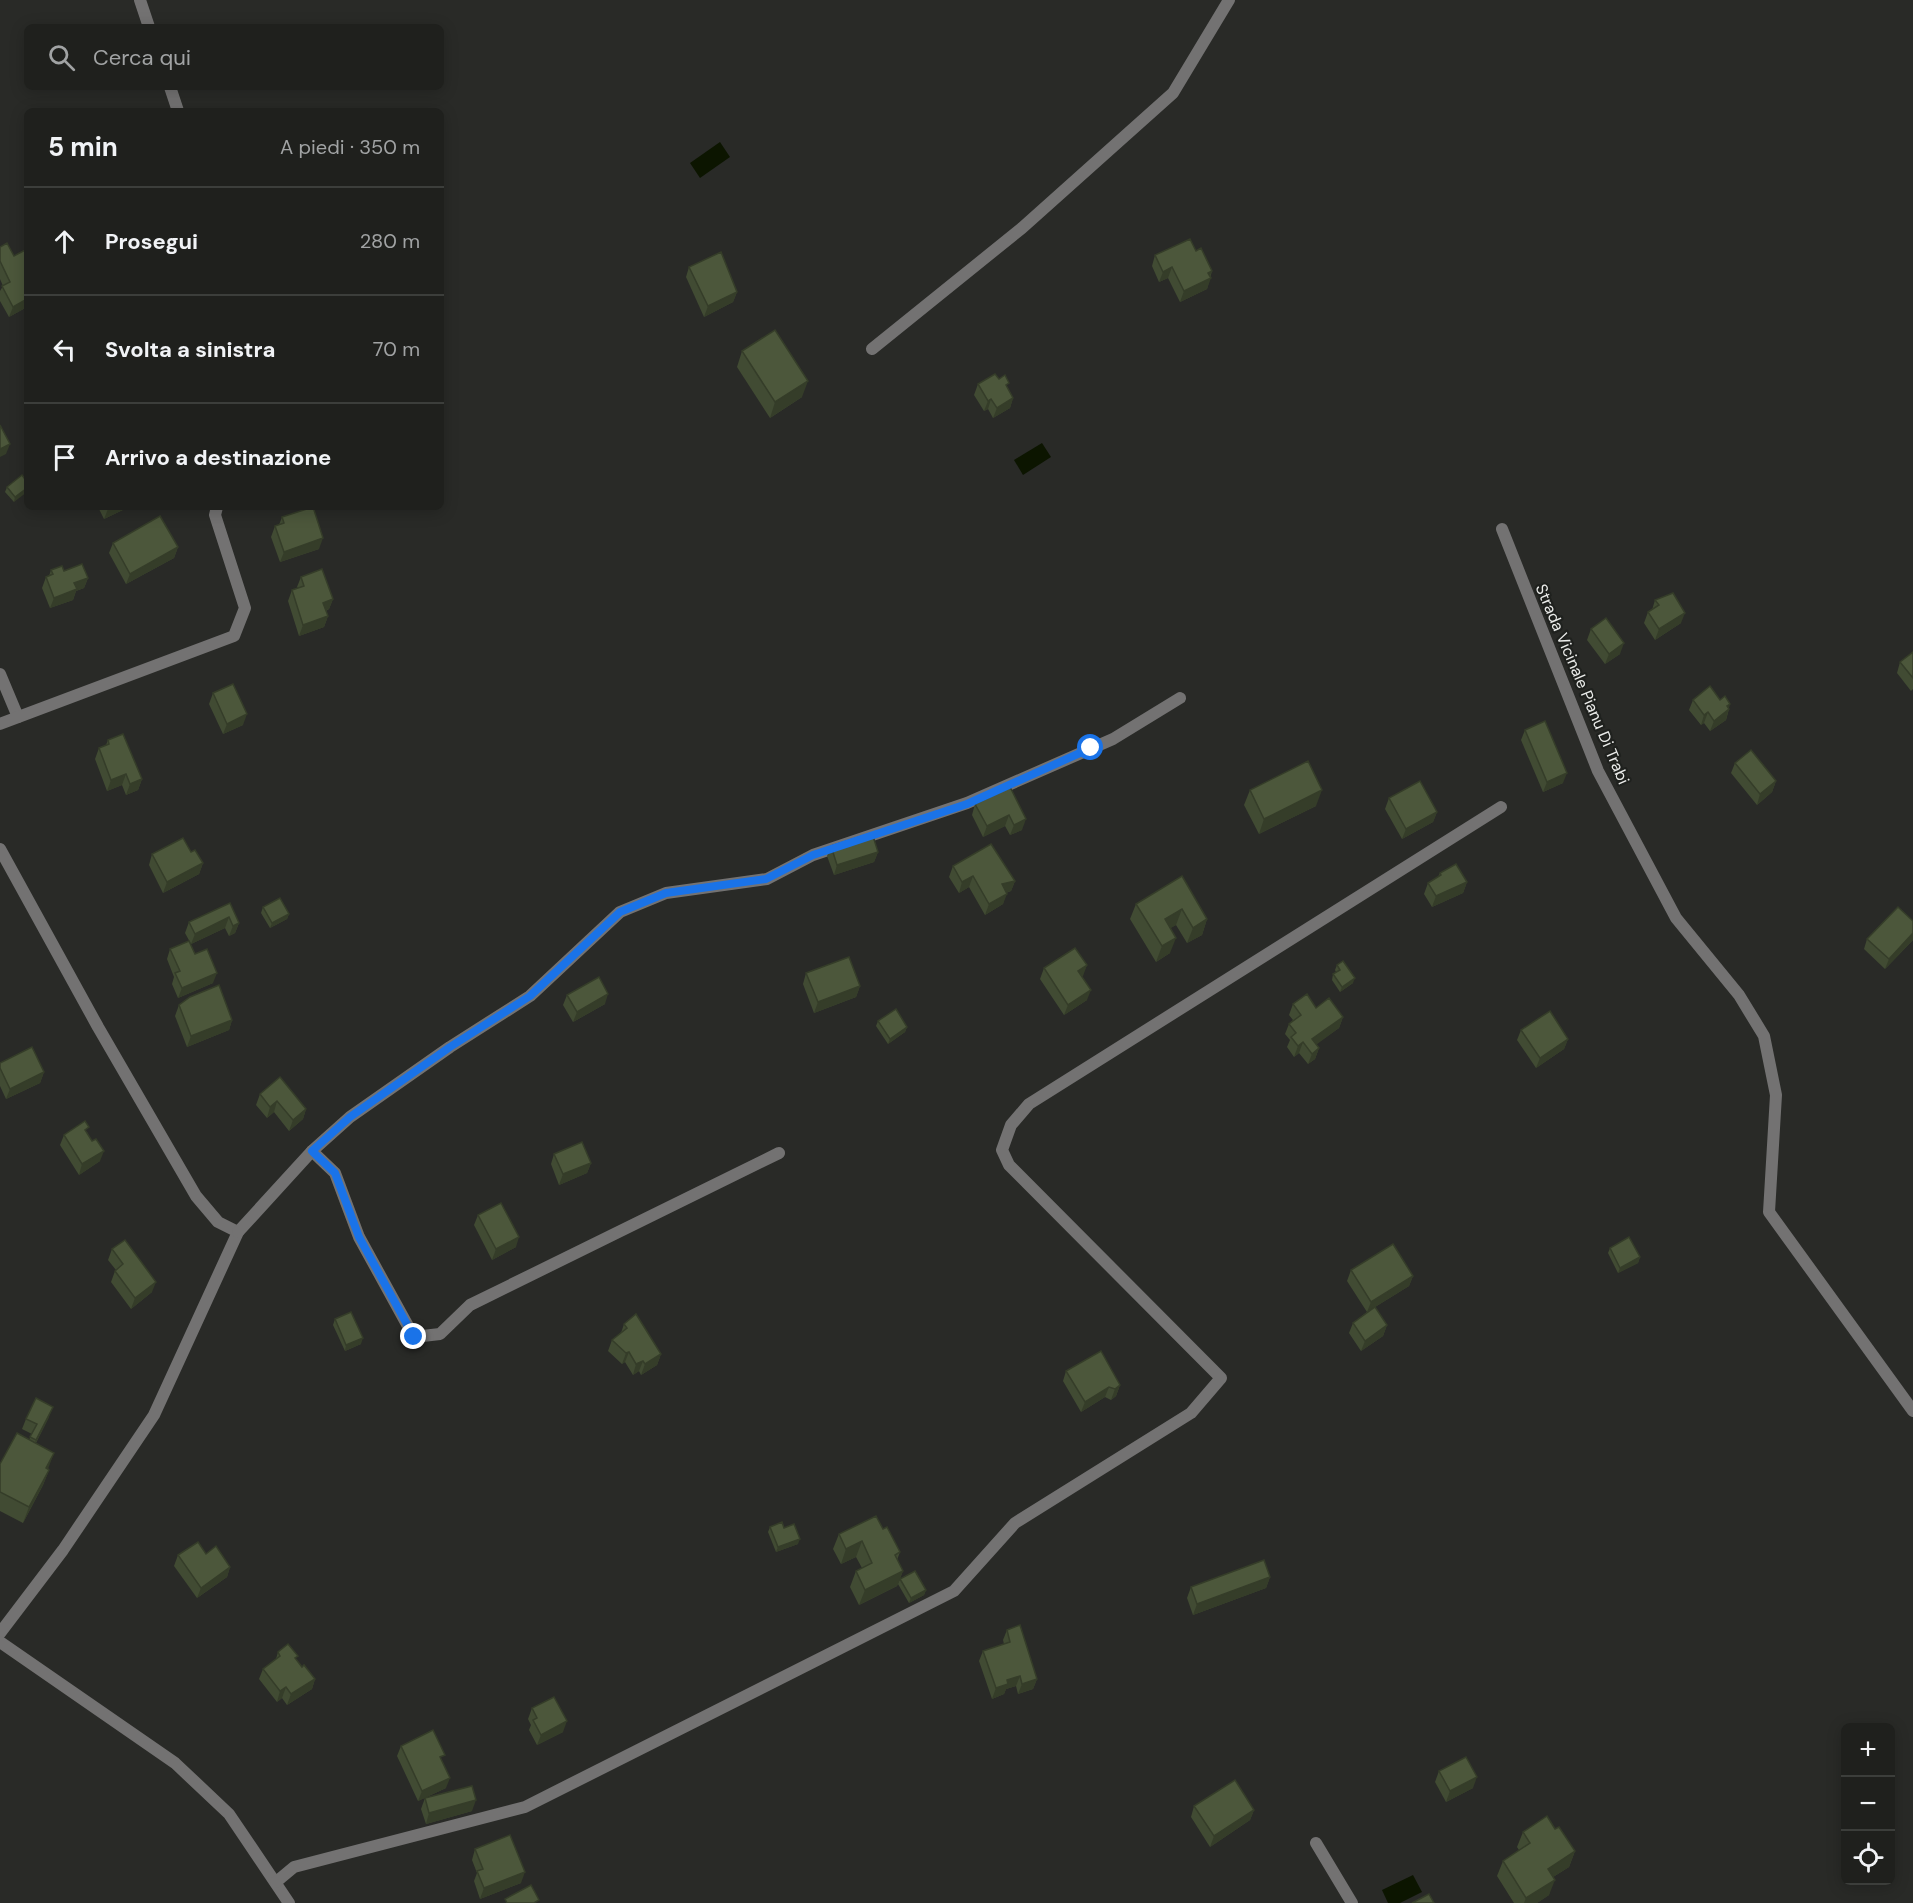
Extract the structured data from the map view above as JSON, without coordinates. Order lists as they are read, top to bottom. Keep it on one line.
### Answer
{"streets":{"street":["Strada Vicinale Pianu Di Trabi"]},"page":{"search":"Cerca qui","heading":["5 min","A piedi · 350 m"],"list":[["Prosegui","280 m"],["Svolta a sinistra","70 m"],"Arrivo a destinazione"],"map_buttons":["+","−"]}}
